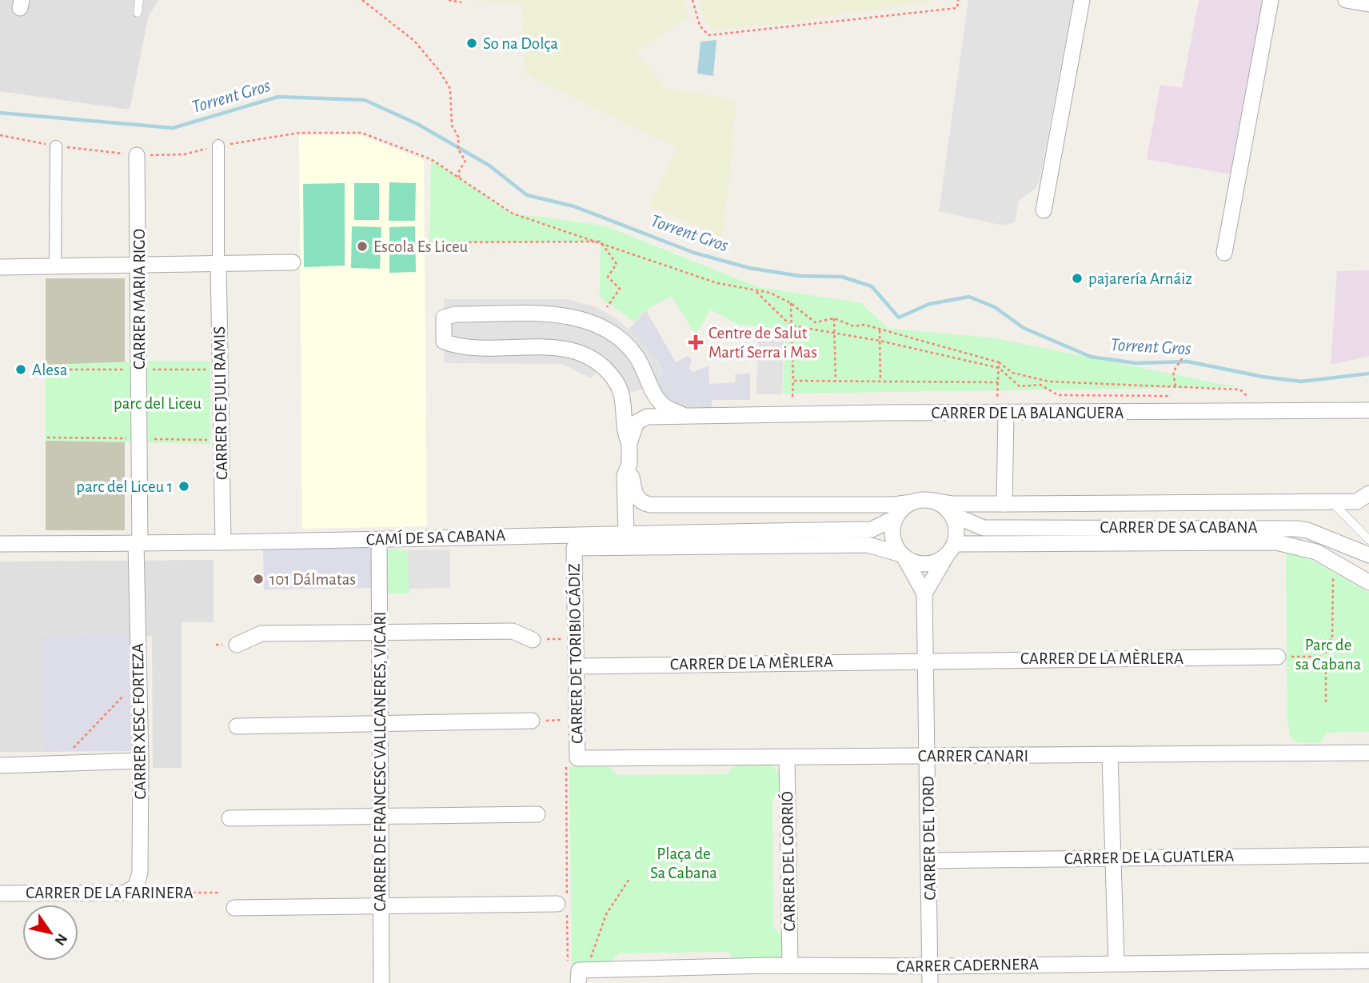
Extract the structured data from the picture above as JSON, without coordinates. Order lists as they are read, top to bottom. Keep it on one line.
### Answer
{"streets":{"street":["CARRER MARIA RIGO","CARRER DE JULI RAMIS","CARRER DE LA BALANGUERA","CARRER DE SA CABANA","CAMÍ DE SA CABANA","CARRER DE TORIBIO CÁDIZ","CARRER DE LA MÈRLERA","CARRER XESC FORTEZA","CARRER CANARI","CARRER DE FRANCESC VALLCANERES, VICARI","CARRER DEL TORD","CARRER DE LA GUATLERA","CARRER DEL GORRIÓ","CARRER DE LA FARINERA","CARRER CADERNERA"]},"crossings":[["CARRER MARIA RIGO","CAMÍ DE SA CABANA"],["CARRER MARIA RIGO","CARRER XESC FORTEZA"],["CARRER DE JULI RAMIS","CAMÍ DE SA CABANA"],["CARRER DE SA CABANA","CARRER DE TORIBIO CÁDIZ"],["CARRER DE SA CABANA","CARRER DEL TORD"],["CAMÍ DE SA CABANA","CARRER XESC FORTEZA"],["CAMÍ DE SA CABANA","CARRER DE FRANCESC VALLCANERES, VICARI"],["CARRER DE TORIBIO CÁDIZ","CARRER DE LA MÈRLERA"],["CARRER DE TORIBIO CÁDIZ","CARRER CANARI"],["CARRER DE TORIBIO CÁDIZ","CARRER DEL TORD"],["CARRER DE LA MÈRLERA","CARRER DEL TORD"],["CARRER XESC FORTEZA","CARRER DE LA FARINERA"],["CARRER CANARI","CARRER DEL TORD"],["CARRER CANARI","CARRER DEL GORRIÓ"],["CARRER DEL TORD","CARRER DE LA GUATLERA"],["CARRER DEL TORD","CARRER CADERNERA"],["CARRER DEL GORRIÓ","CARRER CADERNERA"]],"water":["Torrent Gros"],"parks":["parc del Liceu","Parc de sa Cabana","Plaça de Sa Cabana"],"places":{"other":["So na Dolça","Escola Es Liceu","pajarería Arnáiz","Alesa","parc del Liceu 1","101 Dálmatas"],"health":["Centre de Salut Martí Serra i Mas"]},"north":"bottom right"}
